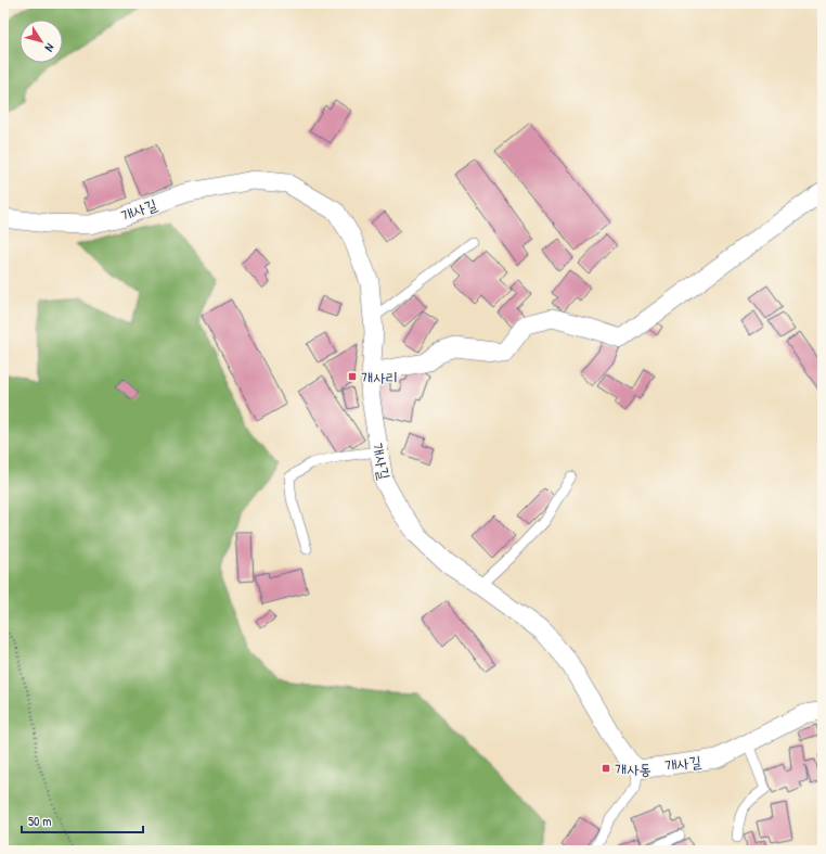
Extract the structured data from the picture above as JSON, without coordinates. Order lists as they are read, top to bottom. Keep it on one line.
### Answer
{"streets":{"street":["개사길"]},"places":{"transit":["개사리","개사동"]},"scale_bar":"50 m","north":"bottom right"}
